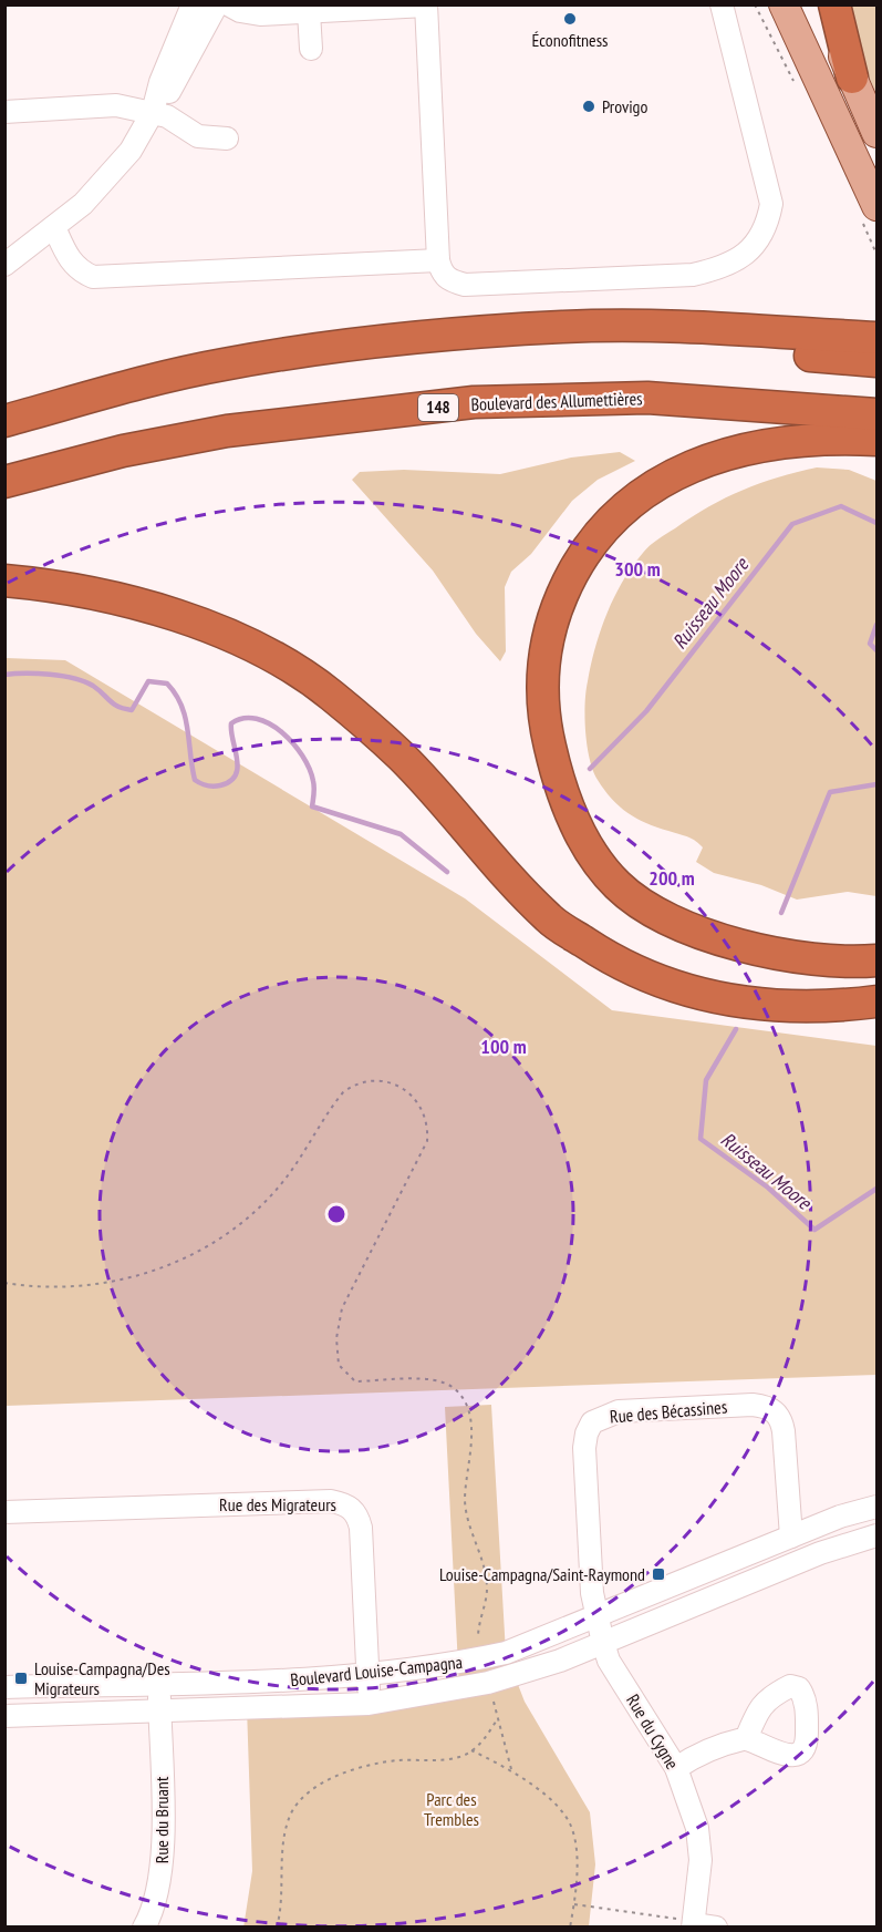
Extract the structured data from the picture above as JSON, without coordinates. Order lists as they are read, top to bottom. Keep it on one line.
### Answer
{"streets":{"highway":["Boulevard des Allumettières","148"],"street":["Rue des Bécassines","Rue des Migrateurs","Boulevard Louise-Campagna","Rue du Cygne","Rue du Bruant"]},"crossings":[["Rue des Bécassines","Boulevard Louise-Campagna"],["Rue des Bécassines","Rue du Cygne"],["Rue des Migrateurs","Boulevard Louise-Campagna"],["Boulevard Louise-Campagna","Rue du Cygne"],["Boulevard Louise-Campagna","Rue du Bruant"]],"water":["Ruisseau Moore"],"parks":["Parc des Trembles"],"places":{"other":["Éconofitness","Provigo"],"transit":["Louise-Campagna/Saint-Raymond","Louise-Campagna/Des Migrateurs"]},"rings":["300 m","200 m","100 m"]}
